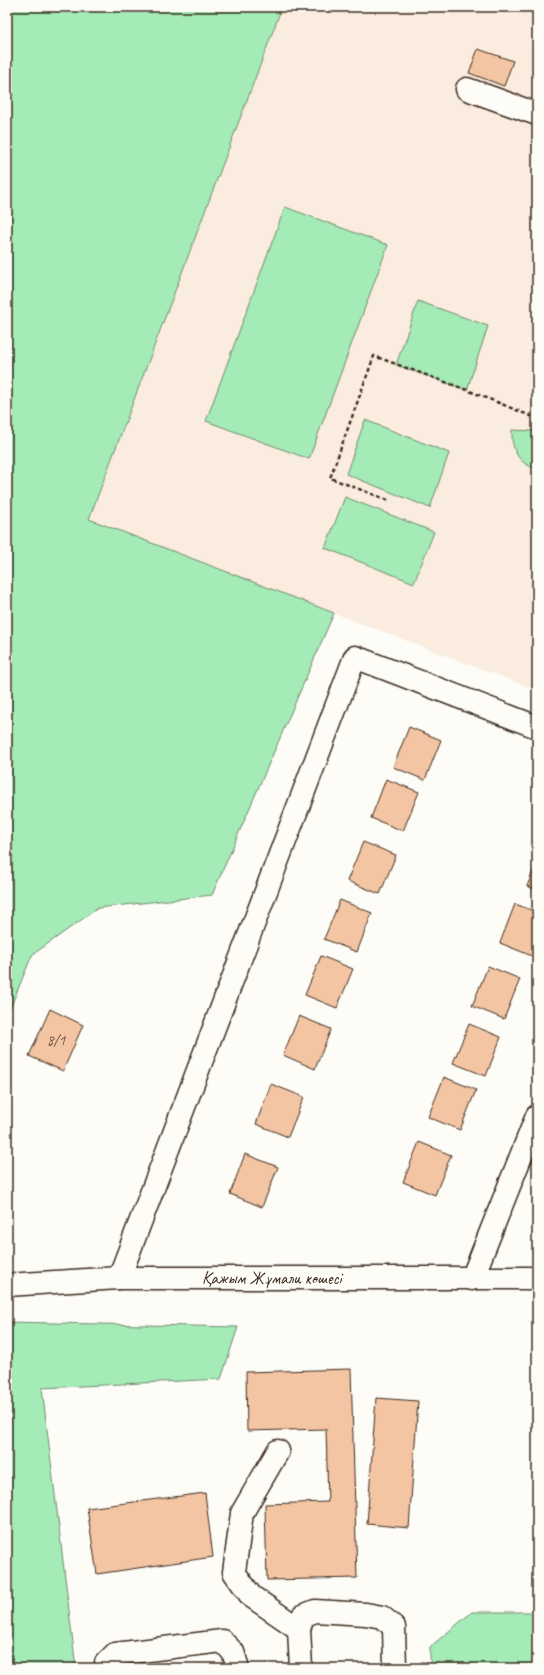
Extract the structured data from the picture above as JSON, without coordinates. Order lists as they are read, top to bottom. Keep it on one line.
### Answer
{"streets":{"street":["Қажым Жұмали көшесі"]},"house_numbers":["8/1"]}
